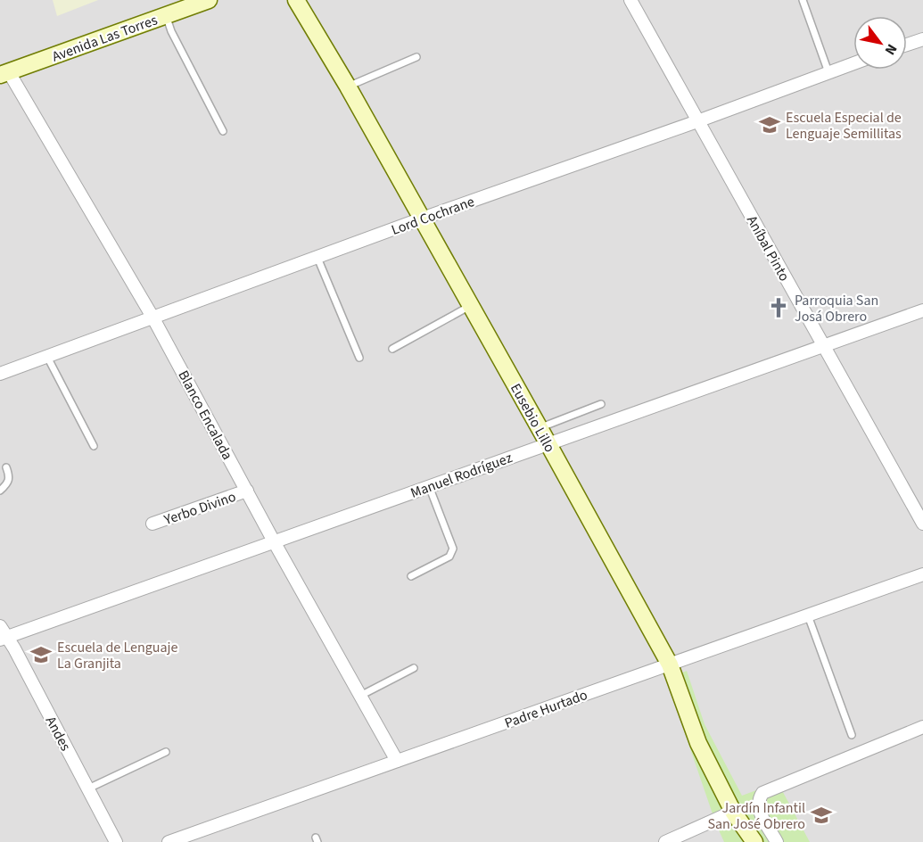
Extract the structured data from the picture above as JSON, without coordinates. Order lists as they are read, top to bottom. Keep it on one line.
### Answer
{"streets":{"street":["Avenida Las Torres","Lord Cochrane","Aníbal Pinto","Blanco Encalada","Eusebio Lillo","Manuel Rodríguez","Yerbo Divino","Padre Hurtado","Andes"]},"crossings":[["Avenida Las Torres","Blanco Encalada"],["Lord Cochrane","Aníbal Pinto"],["Lord Cochrane","Blanco Encalada"],["Lord Cochrane","Eusebio Lillo"],["Aníbal Pinto","Manuel Rodríguez"],["Blanco Encalada","Manuel Rodríguez"],["Blanco Encalada","Yerbo Divino"],["Blanco Encalada","Padre Hurtado"],["Eusebio Lillo","Manuel Rodríguez"],["Eusebio Lillo","Padre Hurtado"],["Manuel Rodríguez","Andes"]],"places":{"school or university":["Escuela Especial de Lenguaje Semillitas","Escuela de Lenguaje La Granjita","Jardín Infantil San José Obrero"],"church":["Parroquia San Josá Obrero"]},"north":"bottom right"}
